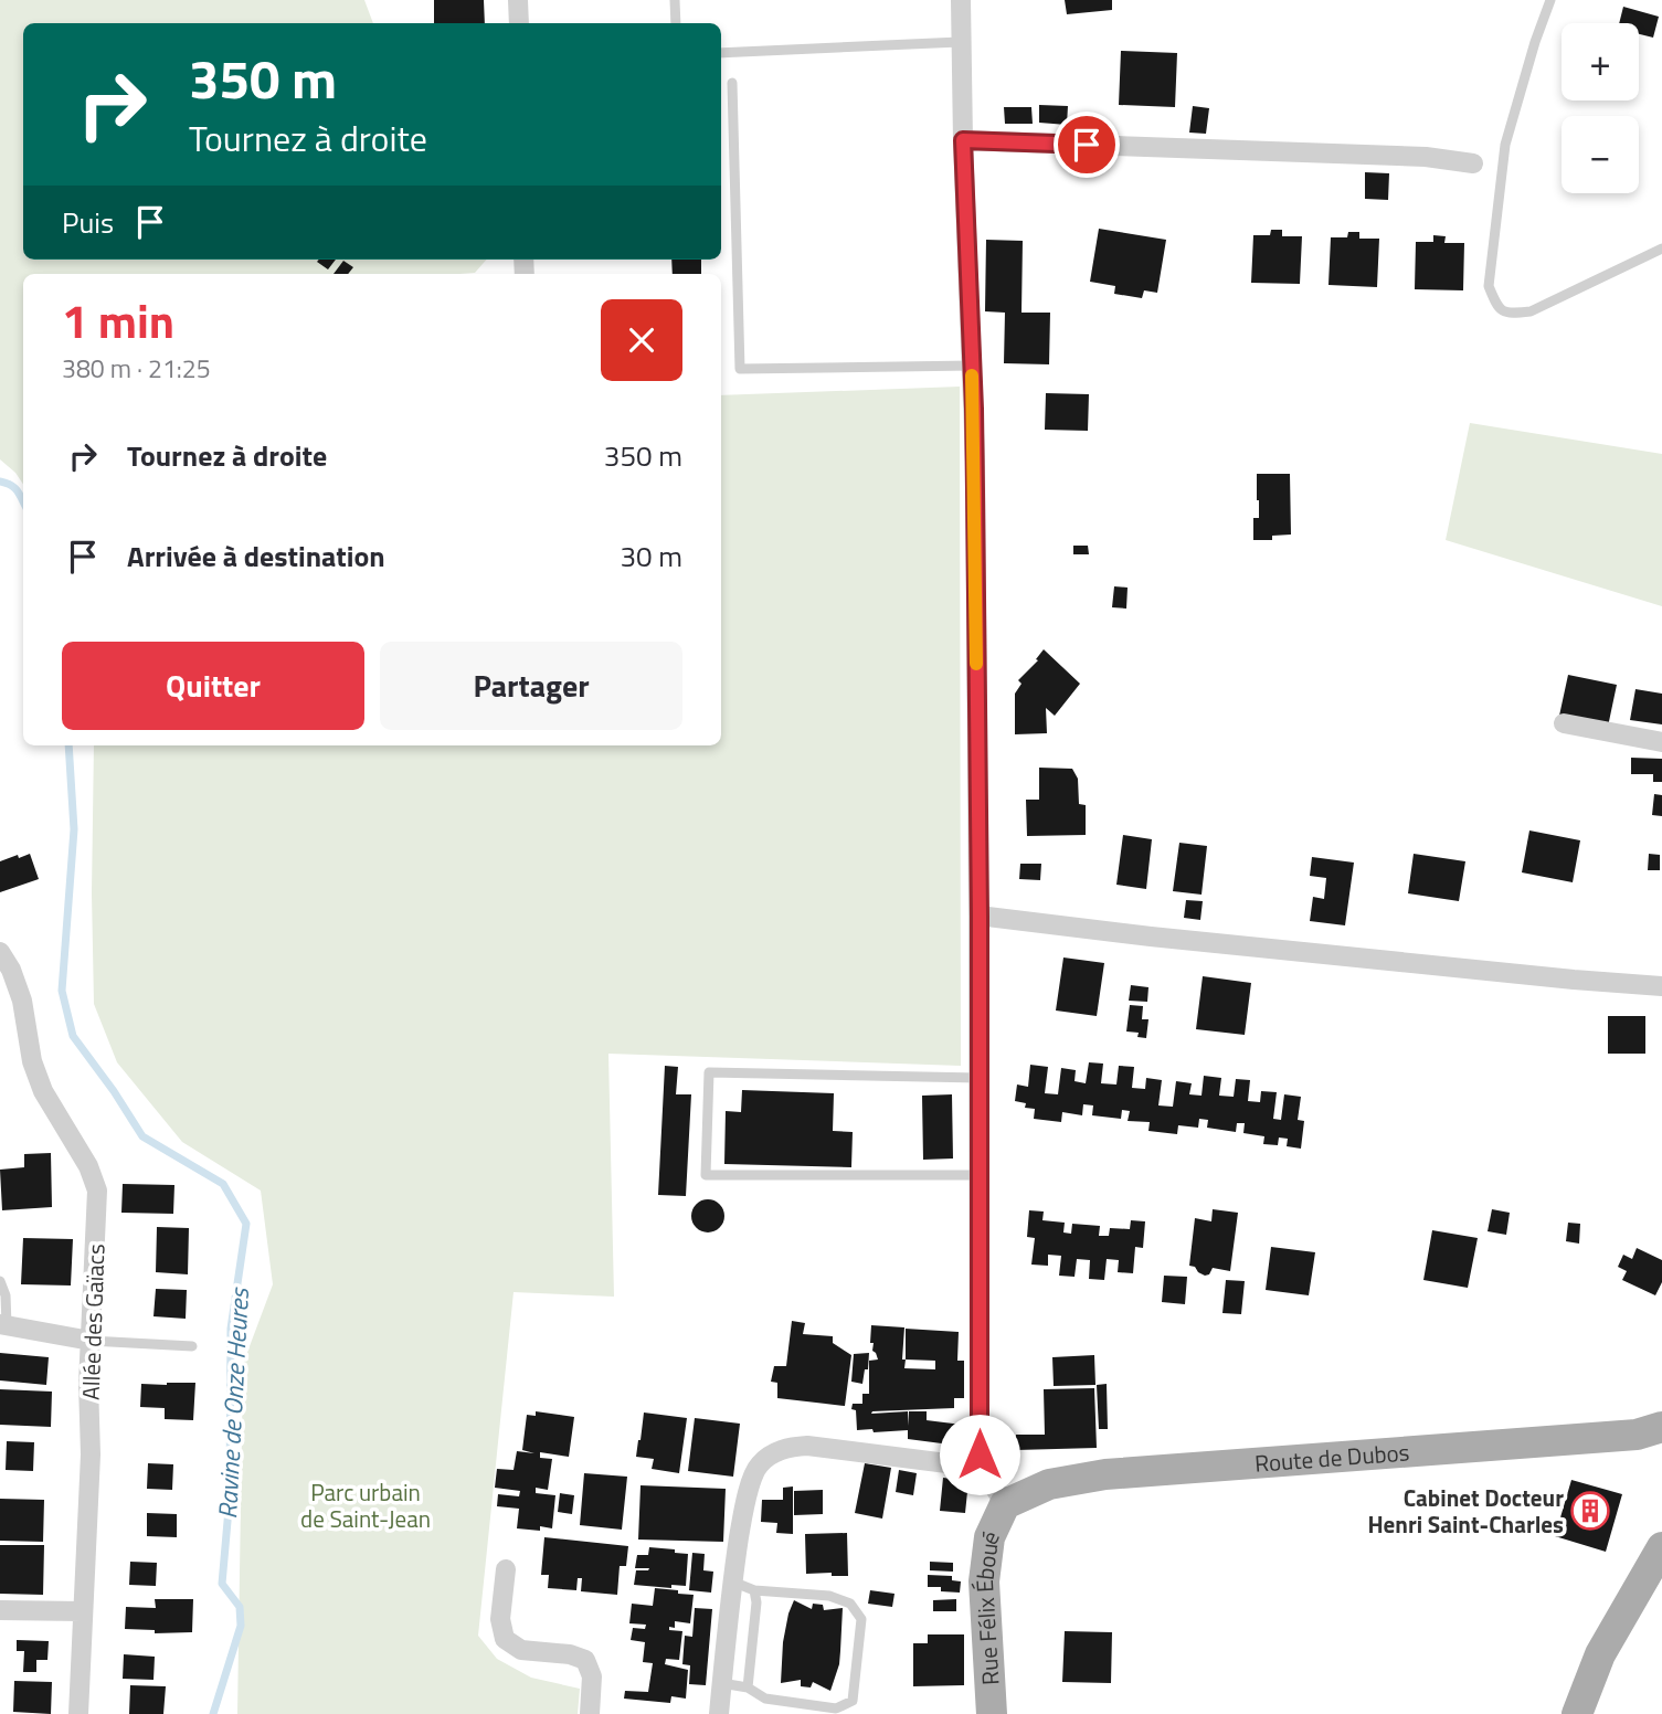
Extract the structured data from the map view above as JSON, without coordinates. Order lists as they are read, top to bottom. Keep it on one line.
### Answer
{"streets":{"main road":["Route de Dubos","Rue Félix Éboué"],"street":["Allée des Gaïacs"]},"crossings":[["Route de Dubos","Rue Félix Éboué"]],"water":["Ravine de Onze Heures"],"parks":["Parc urbain de Saint-Jean"],"places":{"building":["Cabinet Docteur Henri Saint-Charles"]},"page":{"map_buttons":["+","−"],"turn":["350 m","Tournez à droite"],"then":"Puis","heading":["1 min","380 m · 21:25"],"list":[{"name":"Tournez à droite","value":"350 m"},{"name":"Arrivée à destination","value":"30 m"}],"buttons":["Quitter","Partager"]}}
